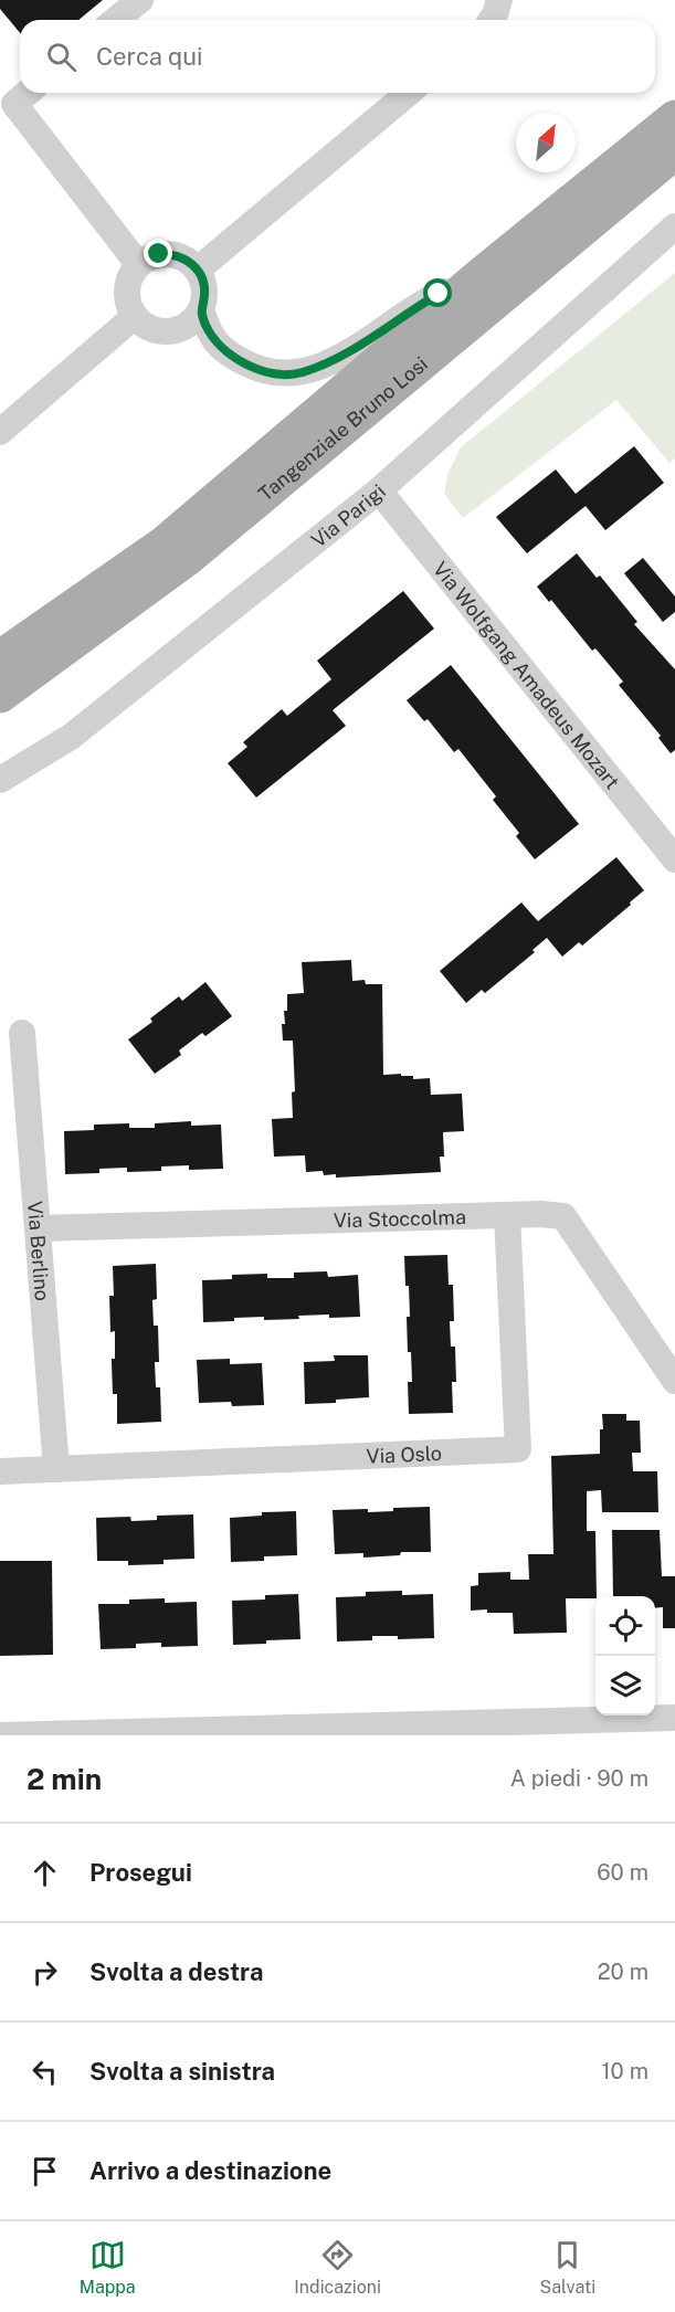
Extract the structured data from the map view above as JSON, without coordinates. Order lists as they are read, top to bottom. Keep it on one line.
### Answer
{"streets":{"main road":["Tangenziale Bruno Losi"],"street":["Via Parigi","Via Wolfgang Amadeus Mozart","Via Stoccolma","Via Berlino","Via Oslo"]},"crossings":[["Via Parigi","Via Wolfgang Amadeus Mozart"],["Via Stoccolma","Via Berlino"],["Via Stoccolma","Via Oslo"],["Via Berlino","Via Oslo"]],"north":"top right","page":{"search":"Cerca qui","heading":["2 min","A piedi · 90 m"],"list":[["Prosegui","60 m"],["Svolta a destra","20 m"],["Svolta a sinistra","10 m"],"Arrivo a destinazione"],"nav":["Mappa","Indicazioni","Salvati"]}}
